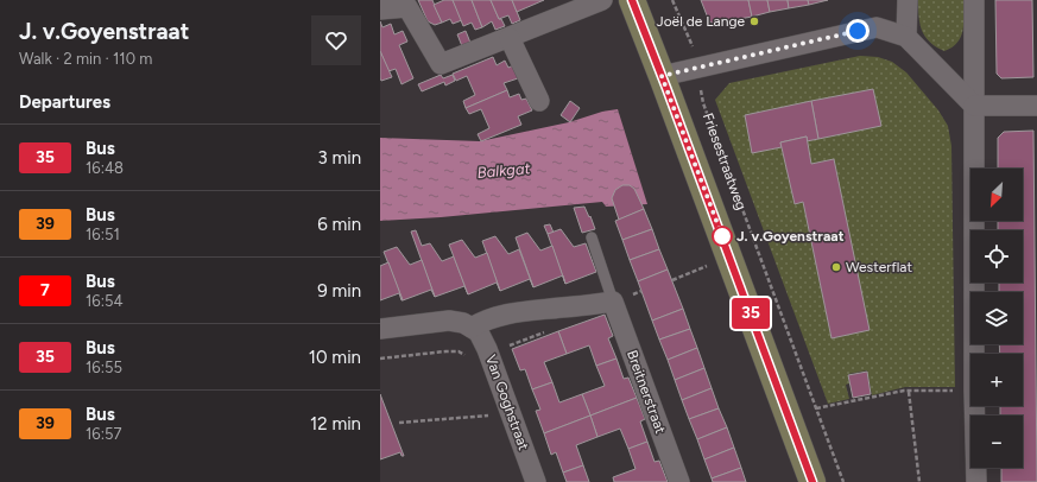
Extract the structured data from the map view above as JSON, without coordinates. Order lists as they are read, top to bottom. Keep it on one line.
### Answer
{"streets":{"main road":["Friesestraatweg"],"street":["Breitnerstraat","Van Goghstraat"]},"water":["Balkgat"],"places":["Joël de Lange","J. v.Goyenstraat","Westerflat"],"lines":["bus line 35"],"north":"bottom left","page":{"heading":[["J. v.Goyenstraat","Walk · 2 min · 110 m"],"Departures"],"on_map":"35","list":[{"mark":"35","name":"Bus","note":"16:48","value":"3 min"},{"mark":"39","name":"Bus","note":"16:51","value":"6 min"},{"mark":"7","name":"Bus","note":"16:54","value":"9 min"},{"mark":"35","name":"Bus","note":"16:55","value":"10 min"},{"mark":"39","name":"Bus","note":"16:57","value":"12 min"}],"map_buttons":["+","−"]}}
